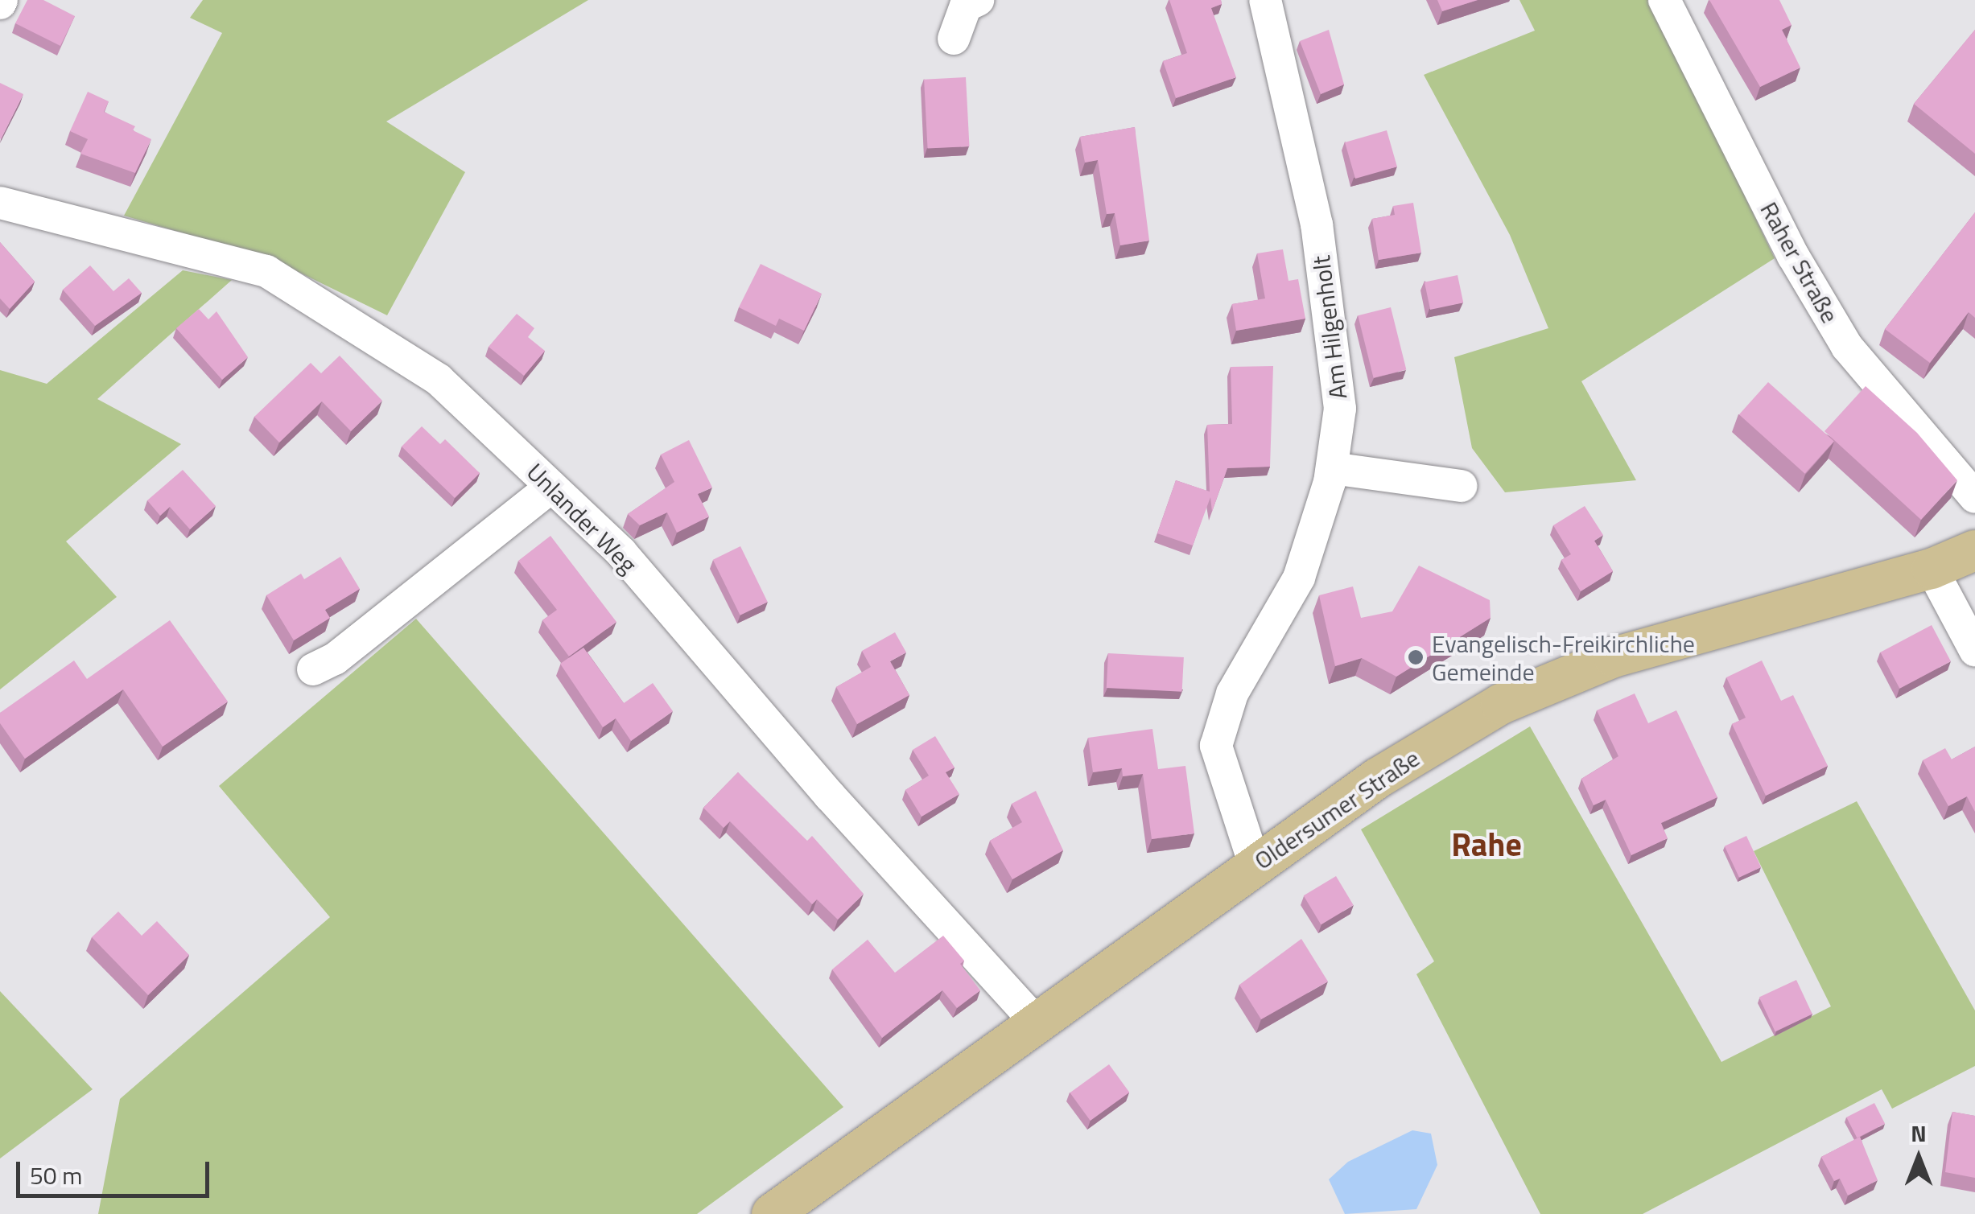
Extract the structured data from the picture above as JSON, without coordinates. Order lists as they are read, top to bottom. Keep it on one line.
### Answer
{"streets":{"main road":["Oldersumer Straße"],"street":["Raher Straße","Am Hilgenholt","Unlander Weg"]},"crossings":[["Am Hilgenholt","Oldersumer Straße"],["Unlander Weg","Oldersumer Straße"]],"districts":["Rahe"],"places":["Evangelisch-Freikirchliche Gemeinde"],"scale_bar":"50 m","north":"top"}
